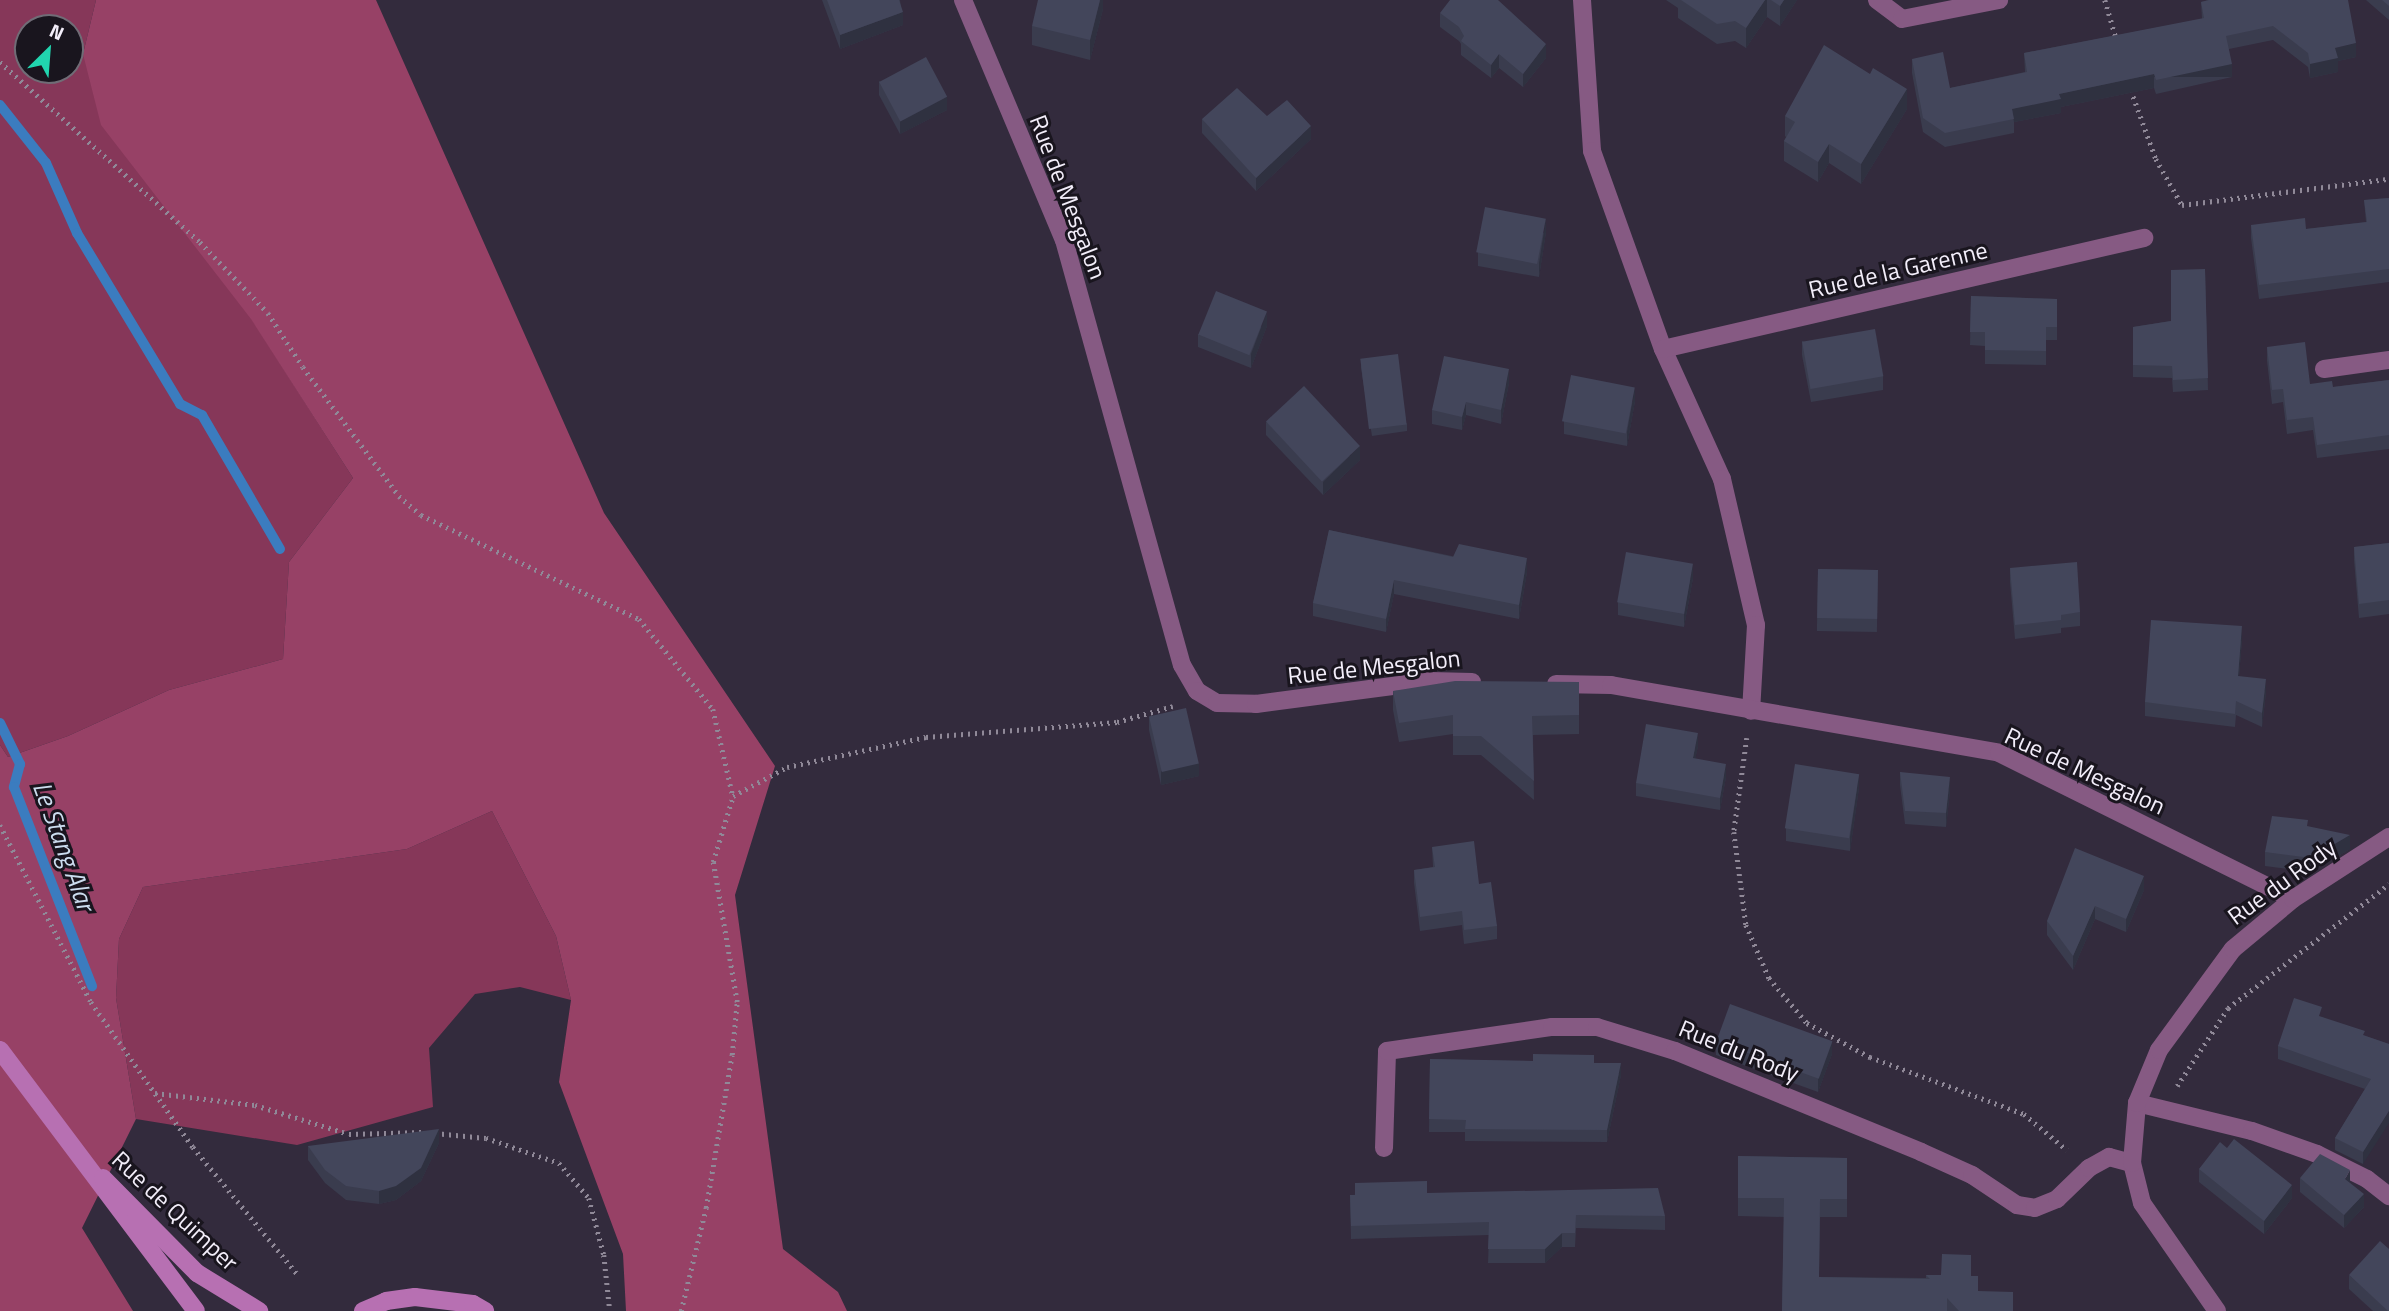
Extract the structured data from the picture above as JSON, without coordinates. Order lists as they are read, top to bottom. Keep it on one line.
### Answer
{"streets":{"main road":["Rue de Quimper"],"street":["Rue de Mesgalon","Rue de la Garenne","Rue du Rody"]},"crossings":[["Rue de Mesgalon","Rue du Rody"]],"water":["Le Stang Alar"],"north":"top right"}
